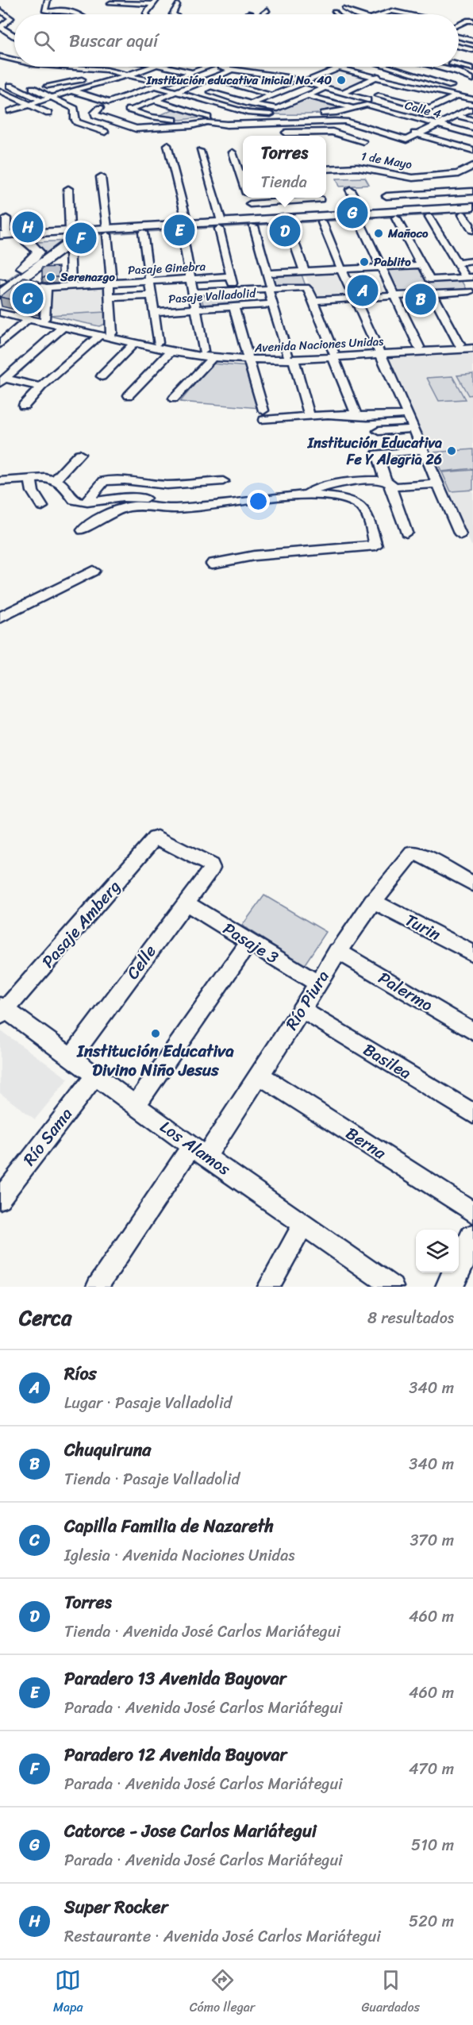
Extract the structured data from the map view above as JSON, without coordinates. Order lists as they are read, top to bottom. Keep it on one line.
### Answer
{"streets":{"street":["Calle 4","1 de Mayo","Pasaje Ginebra","Pasaje Valladolid","Avenida Naciones Unidas","Pasaje Amberg","Turin","Pasaje 3","Celle","Palermo","Río Piura","Basilea","Río Sama","Berna","Los Alamos"]},"crossings":[["Pasaje Amberg","Celle"],["Pasaje Amberg","Los Alamos"],["Turin","Río Piura"],["Pasaje 3","Celle"],["Pasaje 3","Río Piura"],["Celle","Los Alamos"],["Palermo","Río Piura"],["Río Piura","Basilea"],["Río Piura","Berna"],["Río Piura","Los Alamos"],["Río Sama","Los Alamos"]],"places":["Institución educativa inicial No. 40","Mañoco","Pablito","Serenazgo","Institución Educativa Fe Y Alegria 26","Institución Educativa Divino Niño Jesus"],"page":{"search":"Buscar aquí","popup":["Torres","Tienda"],"pins":["G","H","E","D","F","A","C","B"],"heading":["Cerca","8 resultados"],"list":[{"mark":"A","name":"Ríos","note":"Lugar · Pasaje Valladolid","value":"340 m"},{"mark":"B","name":"Chuquiruna","note":"Tienda · Pasaje Valladolid","value":"340 m"},{"mark":"C","name":"Capilla Familia de Nazareth","note":"Iglesia · Avenida Naciones Unidas","value":"370 m"},{"mark":"D","name":"Torres","note":"Tienda · Avenida José Carlos Mariátegui","value":"460 m"},{"mark":"E","name":"Paradero 13 Avenida Bayovar","note":"Parada · Avenida José Carlos Mariátegui","value":"460 m"},{"mark":"F","name":"Paradero 12 Avenida Bayovar","note":"Parada · Avenida José Carlos Mariátegui","value":"470 m"},{"mark":"G","name":"Catorce - Jose Carlos Mariátegui","note":"Parada · Avenida José Carlos Mariátegui","value":"510 m"},{"mark":"H","name":"Super Rocker","note":"Restaurante · Avenida José Carlos Mariátegui","value":"520 m"}],"nav":["Mapa","Cómo llegar","Guardados"]}}
